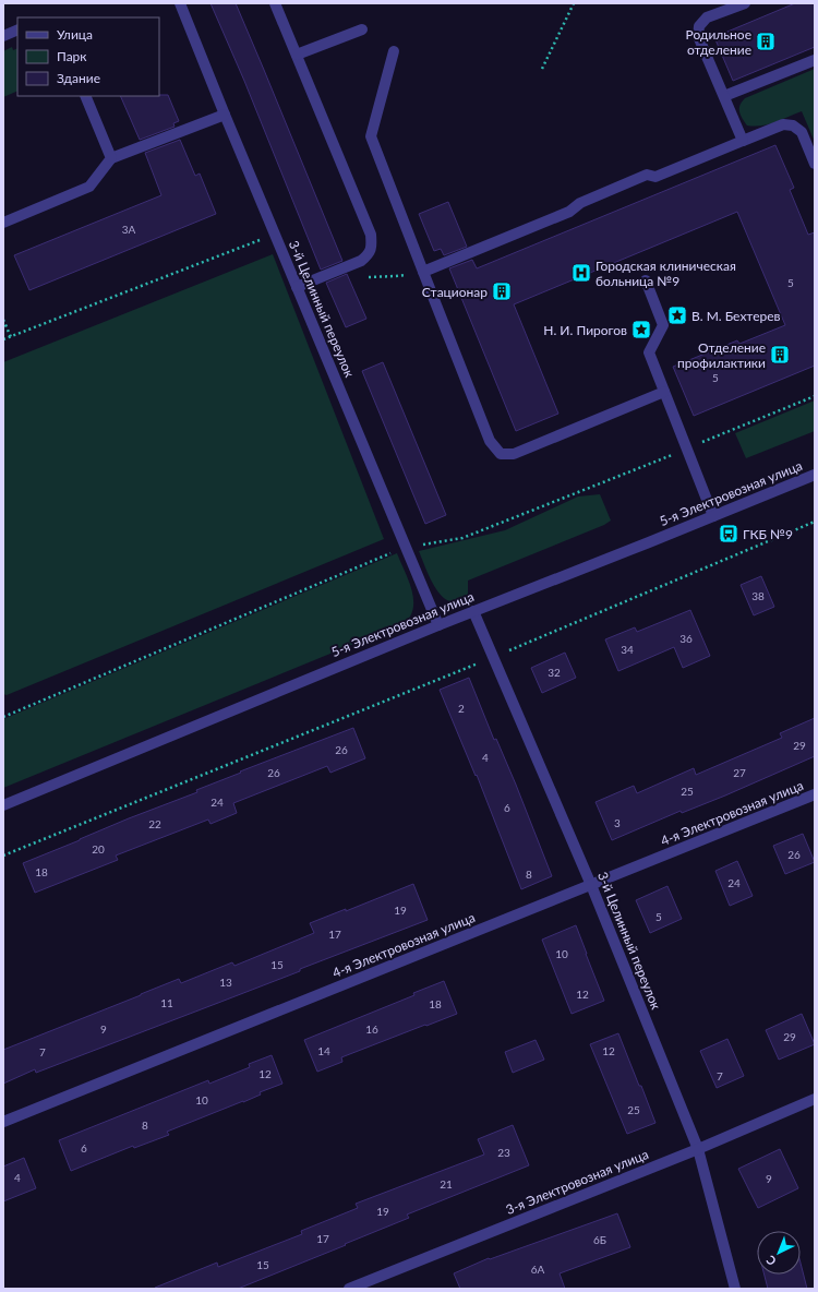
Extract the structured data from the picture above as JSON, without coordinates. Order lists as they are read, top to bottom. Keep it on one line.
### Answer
{"streets":{"street":["3-й Целинный переулок","5-я Электровозная улица","4-я Электровозная улица","3-я Электровозная улица"]},"crossings":[["3-й Целинный переулок","5-я Электровозная улица"],["3-й Целинный переулок","4-я Электровозная улица"],["3-й Целинный переулок","3-я Электровозная улица"]],"places":{"building":["Родильное отделение","Стационар","Отделение профилактики"],"hospital":["Городская клиническая больница №9"],"place":["В. М. Бехтерев","Н. И. Пирогов"],"bus stop":["ГКБ №9"]},"house_numbers":["3А","5","5","38","36","34","32","2","29","26","4","26","27","25","24","6","3","22","20","26","18","8","24","19","5","17","10","15","13","12","11","18","9","16","29","14","12","7","12","7","10","25","8","6","23","4","9","21","19","17","6Б","15","6А"],"legend":["Улица","Парк","Здание"],"north":"bottom left"}
